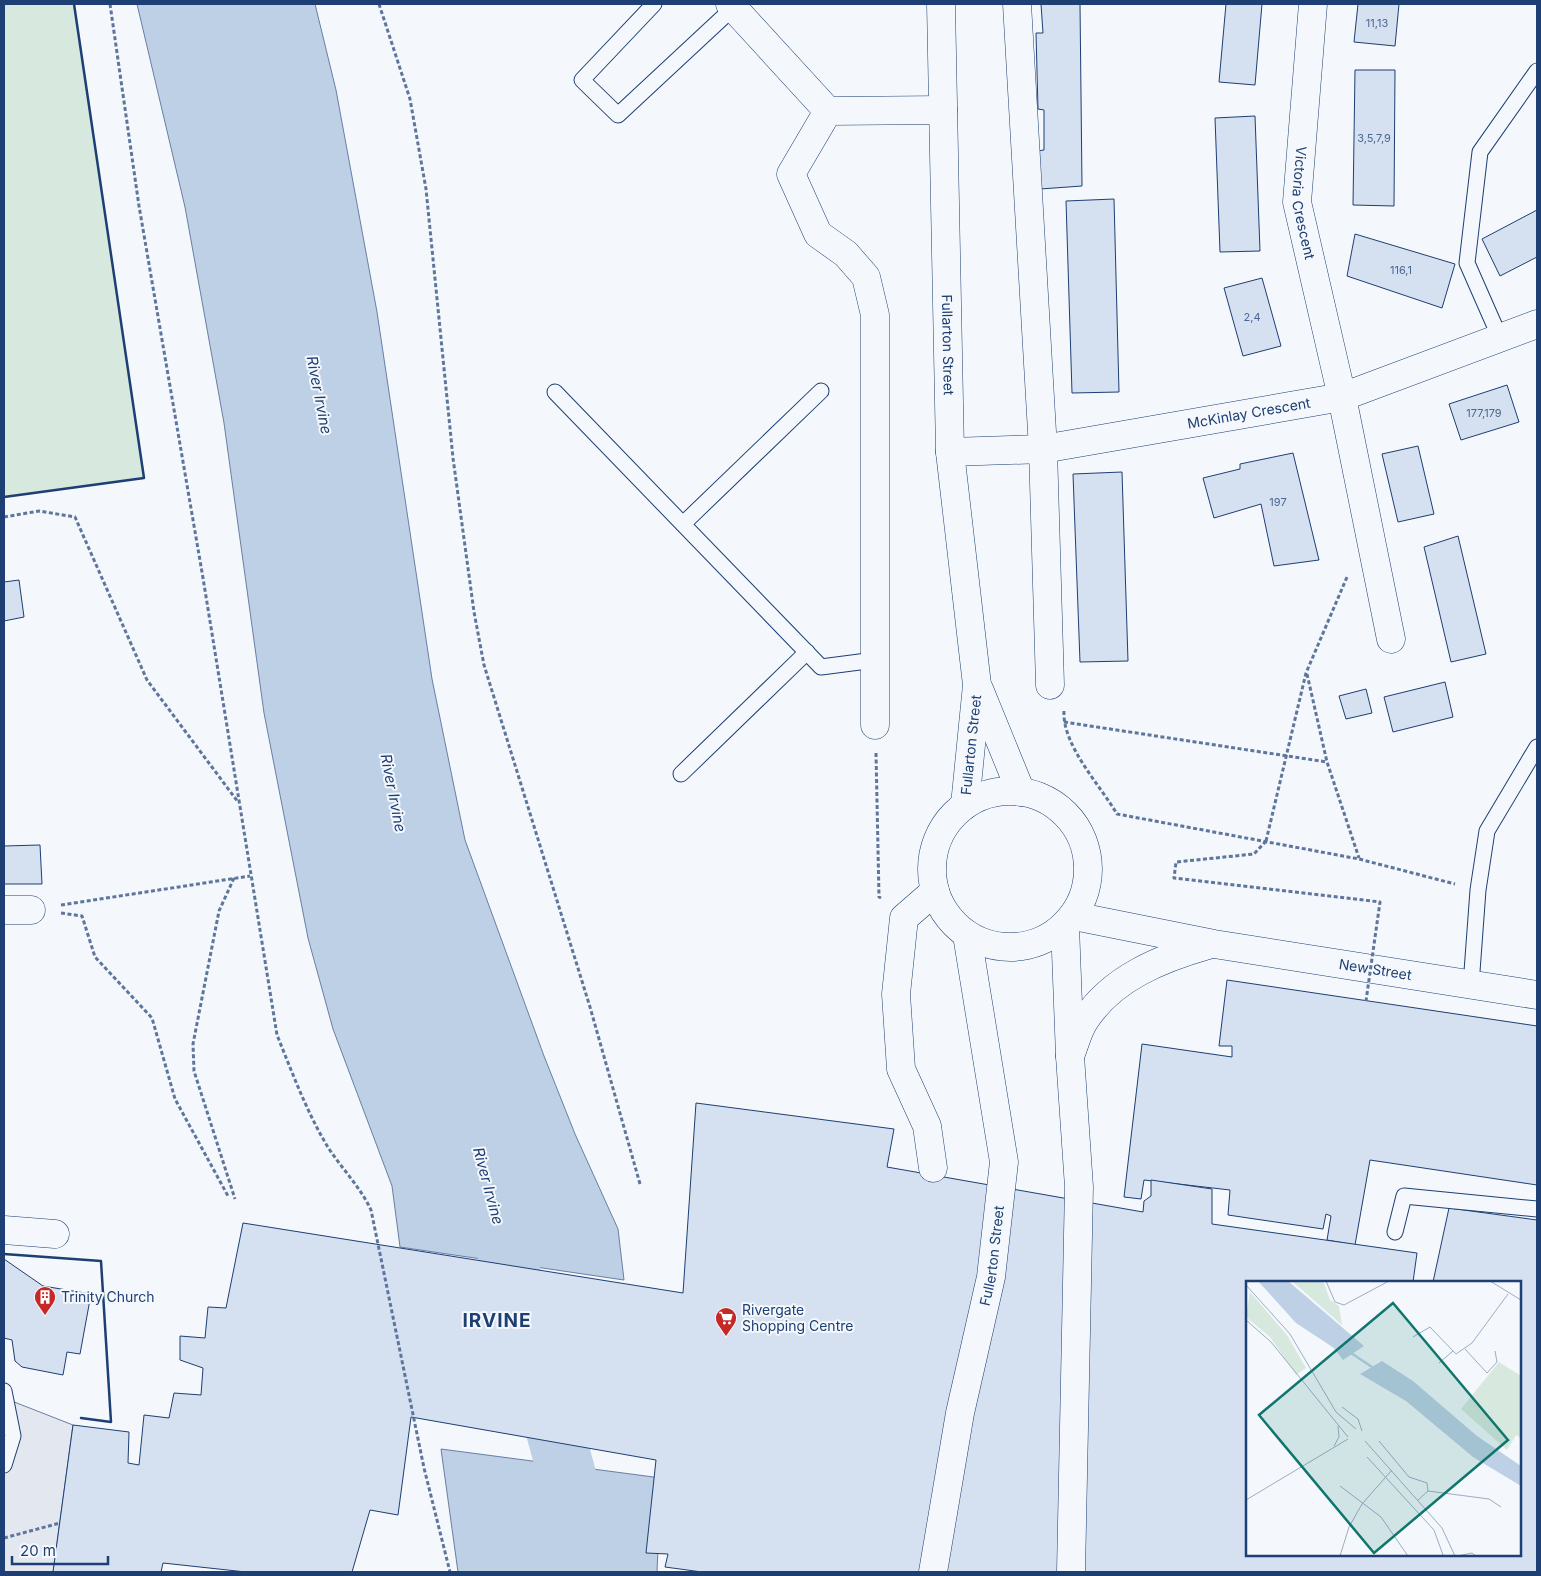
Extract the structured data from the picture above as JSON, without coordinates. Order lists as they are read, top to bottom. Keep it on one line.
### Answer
{"streets":{"street":["Victoria Crescent","Fullarton Street","McKinlay Crescent","New Street","Fullerton Street"]},"crossings":[["Victoria Crescent","McKinlay Crescent"],["Fullarton Street","McKinlay Crescent"],["Fullarton Street","New Street"],["Fullarton Street","Fullerton Street"],["New Street","Fullerton Street"]],"districts":["IRVINE"],"water":["River Irvine"],"places":{"building":["Trinity Church"],"supermarket":["Rivergate Shopping Centre"]},"house_numbers":["11,13","3,5,7,9","116,1","2,4","177,179","197"],"scale_bar":"20 m"}
